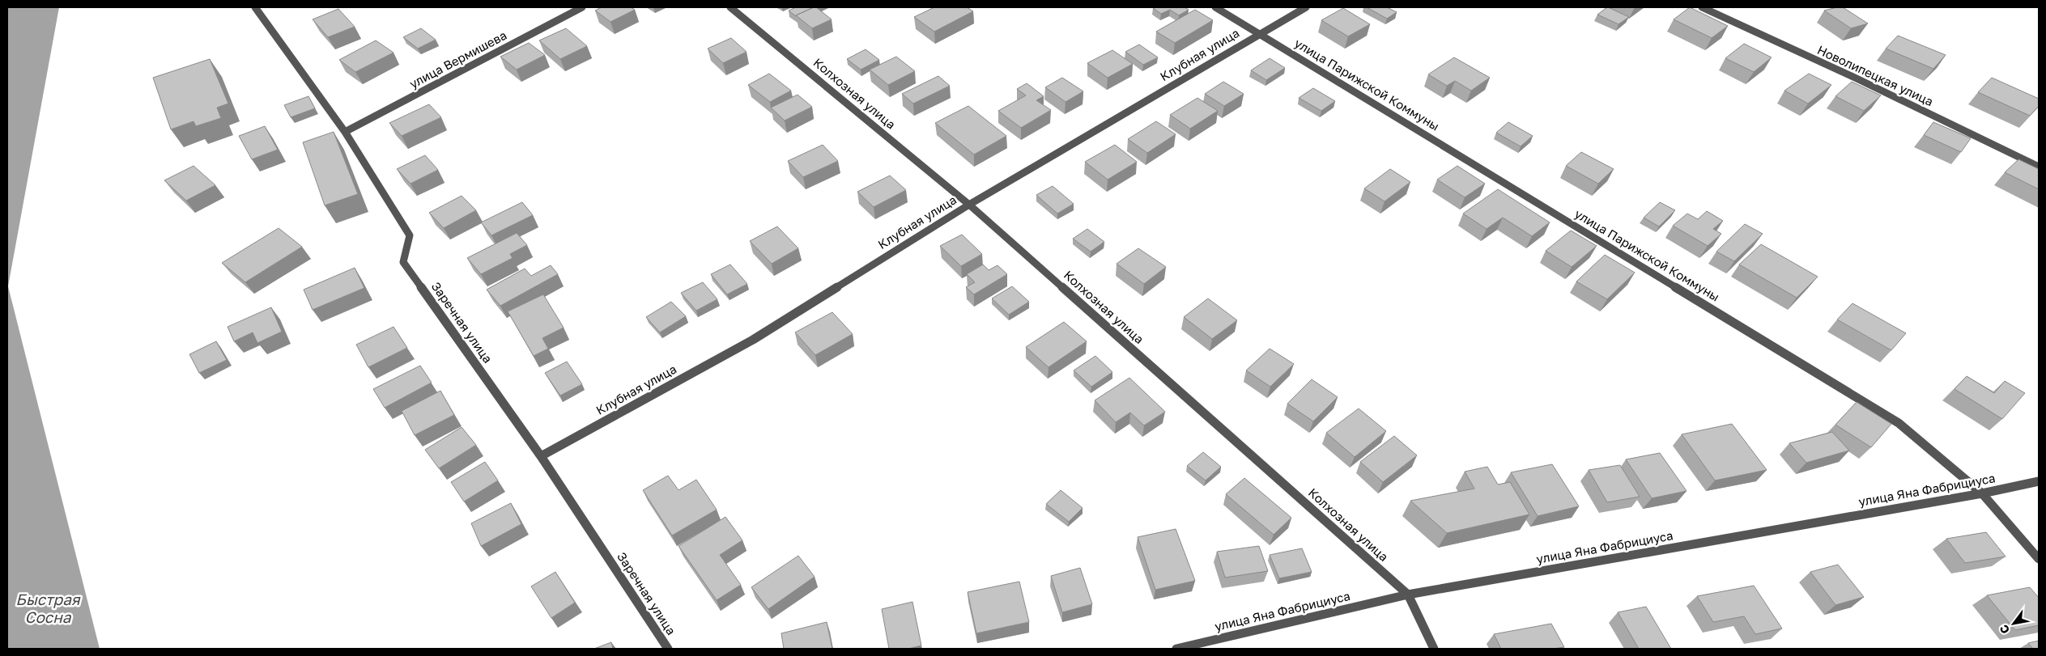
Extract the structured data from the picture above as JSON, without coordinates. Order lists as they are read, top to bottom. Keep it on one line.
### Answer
{"streets":{"street":["Клубная улица","улица Вермишева","Новолипецкая улица","улица Парижской Коммуны","Колхозная улица","Заречная улица","улица Яна Фабрициуса"]},"crossings":[["Клубная улица","улица Парижской Коммуны"],["Клубная улица","Колхозная улица"],["Клубная улица","Заречная улица"],["улица Вермишева","Заречная улица"],["улица Парижской Коммуны","улица Яна Фабрициуса"],["Колхозная улица","улица Яна Фабрициуса"]],"water":["Быстрая Сосна"],"north":"bottom left"}
